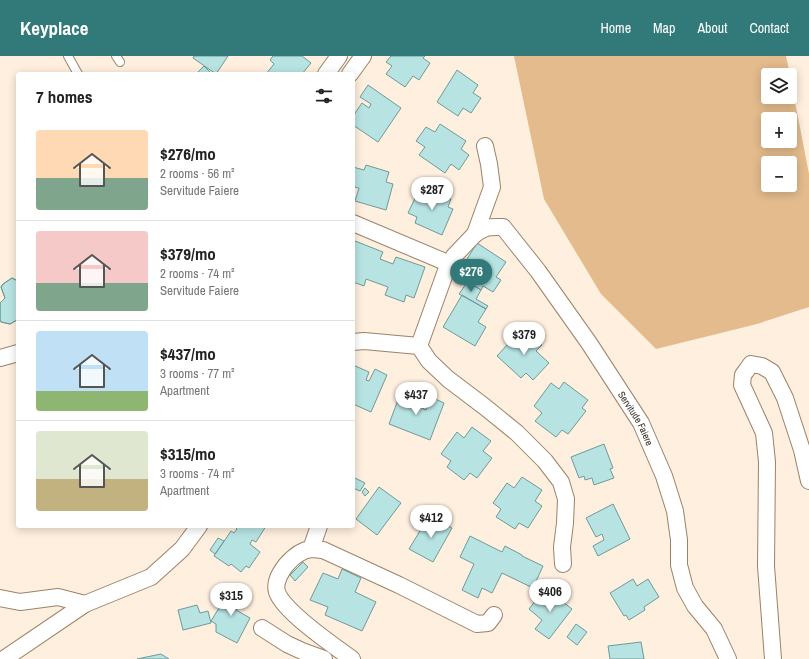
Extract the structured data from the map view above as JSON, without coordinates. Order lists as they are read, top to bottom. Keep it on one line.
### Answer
{"streets":{"street":["Servitude Faiere"]},"page":{"header":"Keyplace","nav":["Home","Map","About","Contact"],"map_buttons":["+","−"],"heading":"7 homes","list":[{"name":"$276/mo","note":"2 rooms · 56 m² · Servitude Faiere"},{"name":"$379/mo","note":"2 rooms · 74 m² · Servitude Faiere"},{"name":"$437/mo","note":"3 rooms · 77 m² · Apartment"},{"name":"$315/mo","note":"3 rooms · 74 m² · Apartment"}],"price":["$287","$276","$379","$437","$412","$406","$315"]}}
